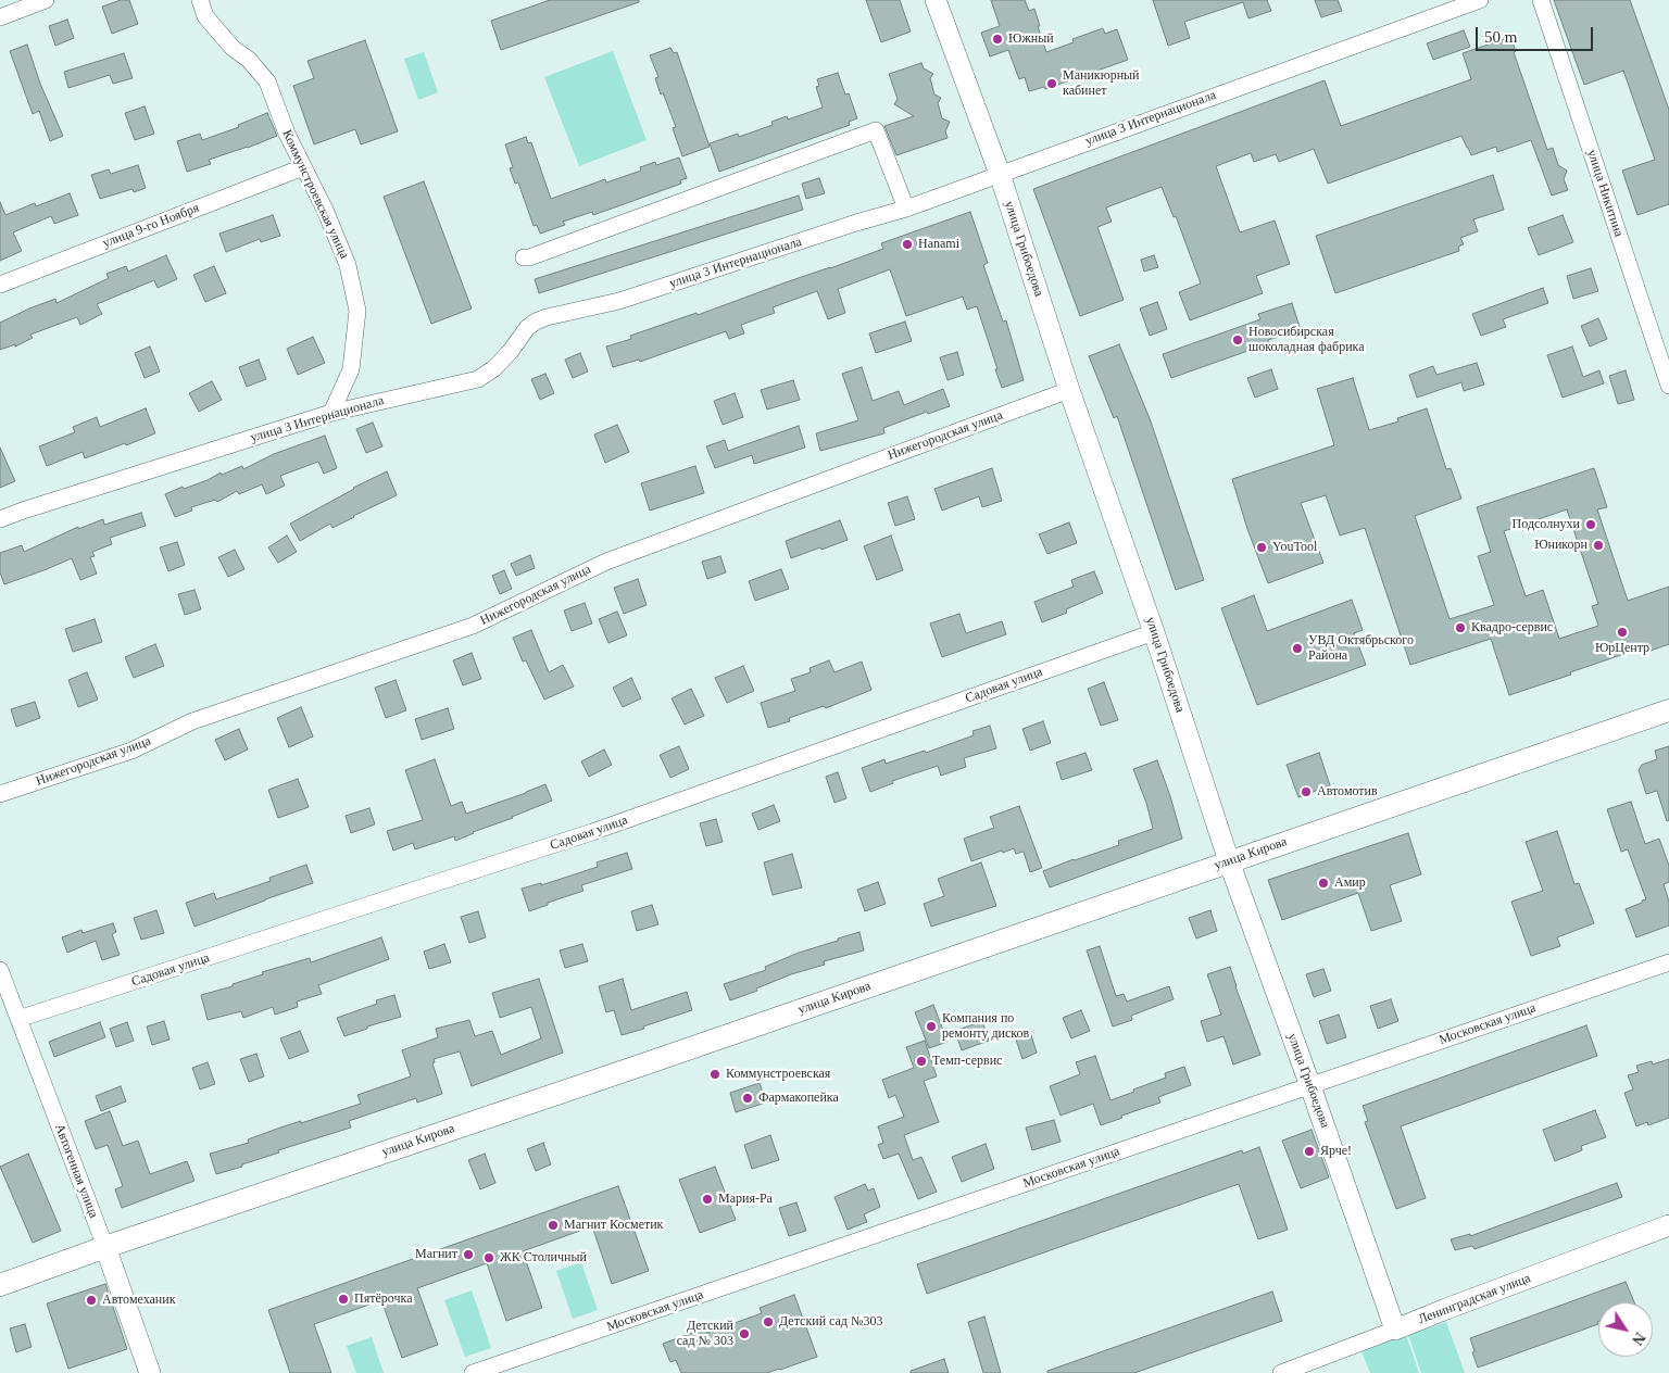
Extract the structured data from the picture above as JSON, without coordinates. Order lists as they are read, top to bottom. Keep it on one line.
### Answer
{"streets":{"main road":["улица Кирова"],"street":["улица 3 Интернационала","улица Никитина","Коммунстроевская улица","улица 9-го Ноября","улица Грибоедова","Нижегородская улица","Садовая улица","Московская улица","Автогенная улица","Ленинградская улица"]},"crossings":[["улица 3 Интернационала","Коммунстроевская улица"],["улица 3 Интернационала","улица Грибоедова"],["Коммунстроевская улица","улица 9-го Ноября"],["улица Грибоедова","Нижегородская улица"],["улица Грибоедова","Садовая улица"],["улица Грибоедова","улица Кирова"],["улица Грибоедова","Московская улица"],["улица Грибоедова","Ленинградская улица"],["Садовая улица","Автогенная улица"],["улица Кирова","Автогенная улица"]],"places":["Южный","Маникюрный кабинет","Hanami","Новосибирская шоколадная фабрика","Подсолнухи","Юникорн","YouTool","Квадро-сервис","ЮрЦентр","УВД Октябрьского Района","Автомотив","Амир","Компания по ремонту дисков","Темп-сервис","Коммунстроевская","Фармакопейка","Ярче!","Мария-Ра","Магнит Косметик","Магнит","ЖК Столичный","Пятёрочка","Автомеханик","Детский сад №303","Детский сад № 303"],"scale_bar":"50 m","north":"bottom right"}
